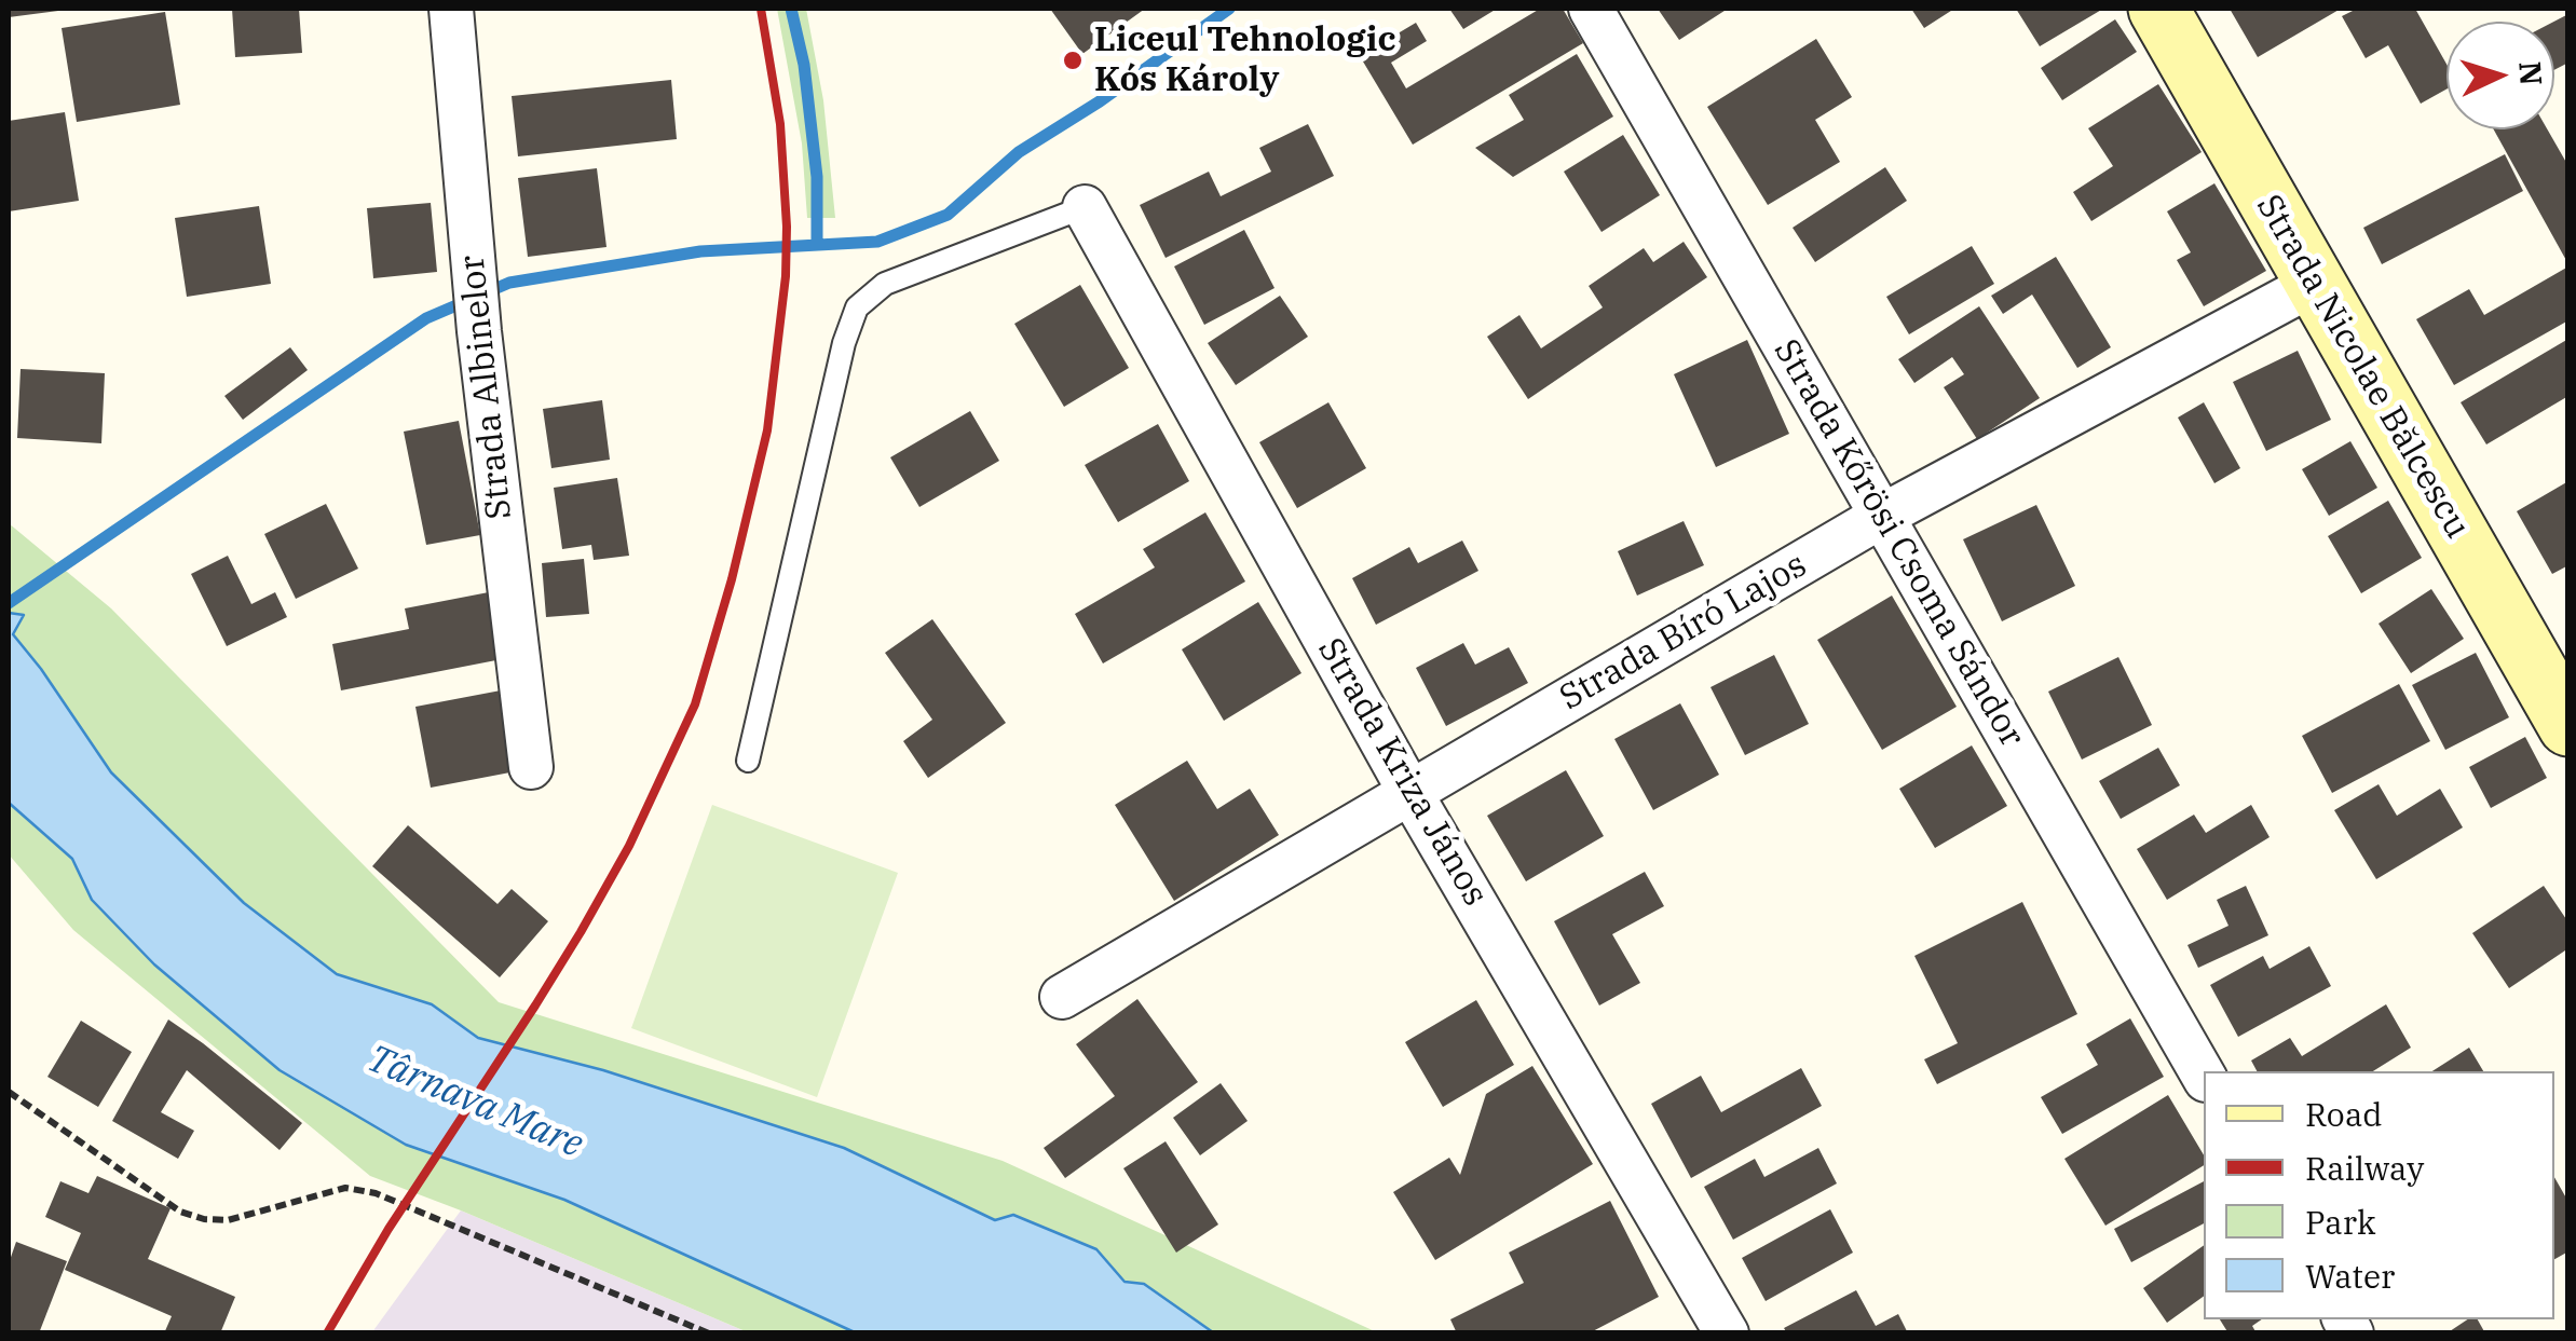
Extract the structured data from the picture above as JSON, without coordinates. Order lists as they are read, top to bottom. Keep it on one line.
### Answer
{"streets":{"main road":["Strada Nicolae Bălcescu"],"street":["Strada Albinelor","Strada Kőrösi Csoma Sándor","Strada Bíró Lajos","Strada Kriza János"]},"crossings":[["Strada Nicolae Bălcescu","Strada Bíró Lajos"],["Strada Kőrösi Csoma Sándor","Strada Bíró Lajos"],["Strada Bíró Lajos","Strada Kriza János"]],"water":["Târnava Mare"],"places":["Liceul Tehnologic Kós Károly"],"legend":["Road","Railway","Park","Water"],"north":"right"}
